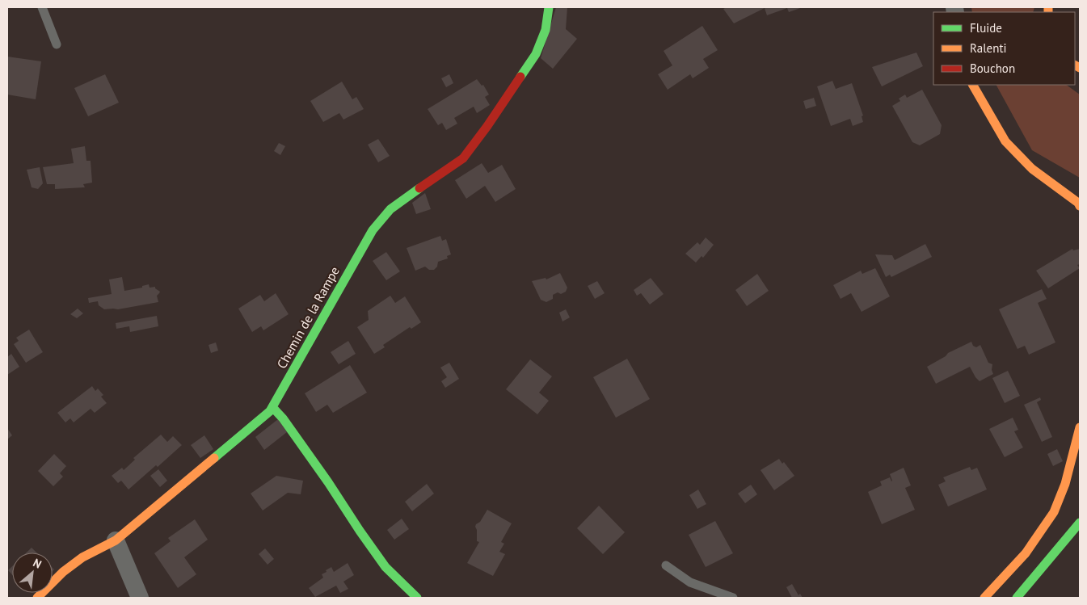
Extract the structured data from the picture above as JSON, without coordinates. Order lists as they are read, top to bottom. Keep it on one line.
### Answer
{"streets":{"street":["Chemin de la Rampe"]},"legend":["Fluide","Ralenti","Bouchon"],"north":"top right"}
